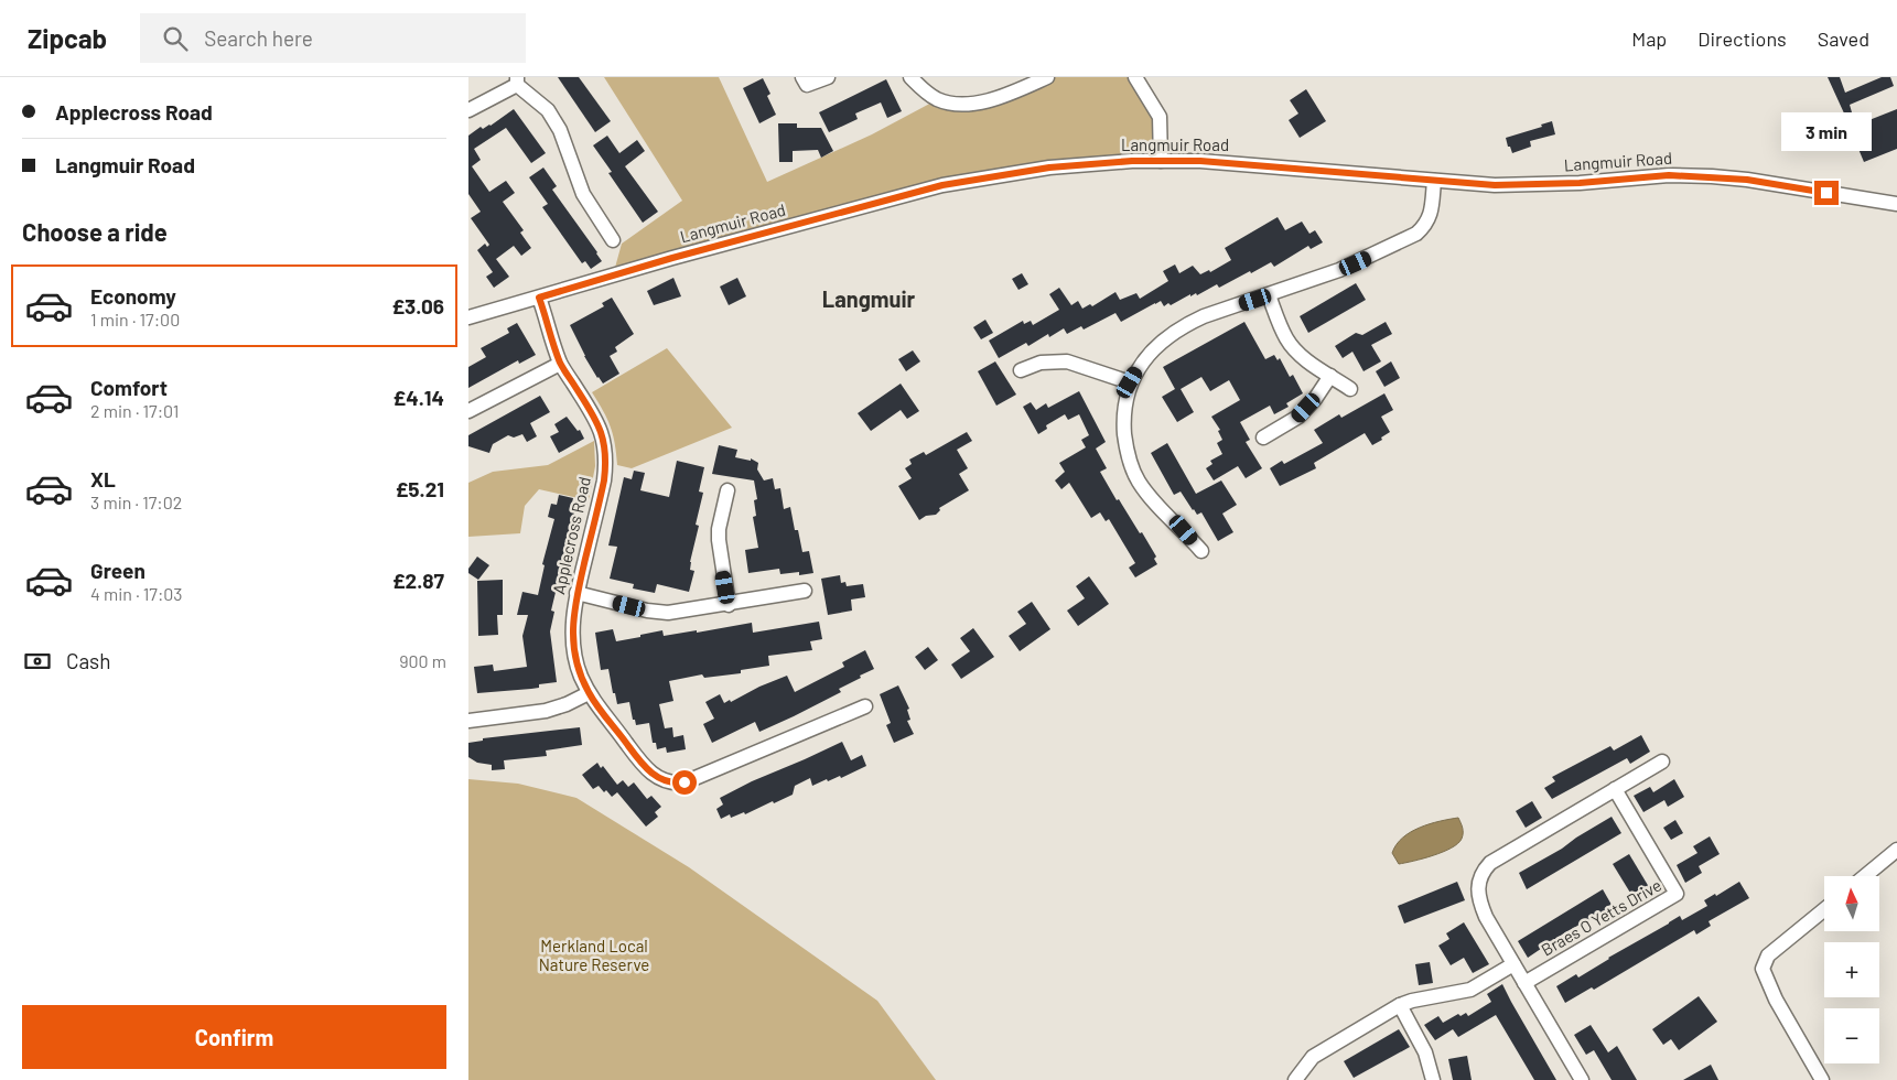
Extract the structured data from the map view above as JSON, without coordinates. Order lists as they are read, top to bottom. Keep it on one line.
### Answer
{"streets":{"street":["Langmuir Road","Applecross Road","Braes O Yetts Drive"]},"crossings":[["Langmuir Road","Applecross Road"]],"districts":["Langmuir"],"parks":["Merkland Local Nature Reserve"],"north":"top","page":{"header":"Zipcab","search":"Search here","nav":["Map","Directions","Saved"],"banner":["Applecross Road","Langmuir Road"],"bubble":"3 min","heading":"Choose a ride","list":[{"name":"Economy","note":"1 min · 17:00","value":"£3.06"},{"name":"Comfort","note":"2 min · 17:01","value":"£4.14"},{"name":"XL","note":"3 min · 17:02","value":"£5.21"},{"name":"Green","note":"4 min · 17:03","value":"£2.87"}],"pay":["Cash","900 m"],"map_buttons":["+","−"],"buttons":"Confirm"}}
